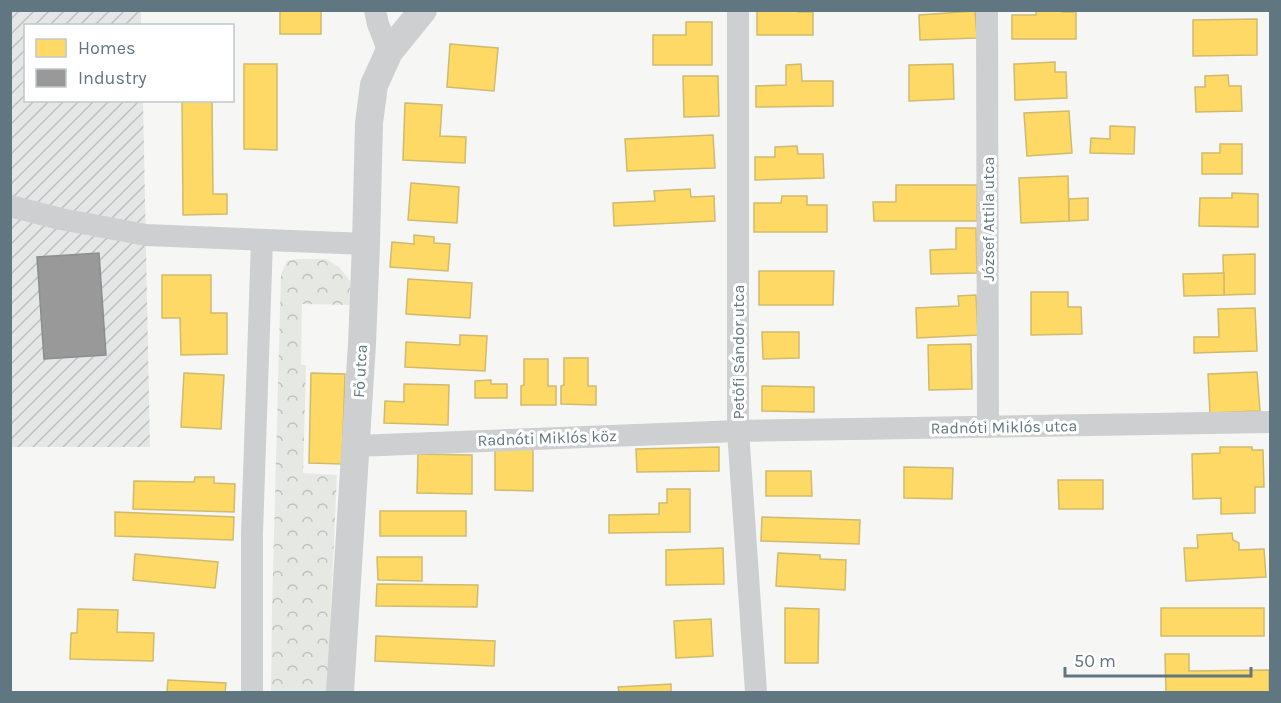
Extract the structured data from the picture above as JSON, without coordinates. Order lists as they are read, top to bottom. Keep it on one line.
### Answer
{"streets":{"street":["József Attila utca","Petőfi Sándor utca","Fő utca","Radnóti Miklós utca","Radnóti Miklós köz"]},"crossings":[["József Attila utca","Radnóti Miklós utca"],["Petőfi Sándor utca","Radnóti Miklós utca"],["Petőfi Sándor utca","Radnóti Miklós köz"],["Fő utca","Radnóti Miklós köz"],["Radnóti Miklós utca","Radnóti Miklós köz"]],"legend":["Homes","Industry"],"scale_bar":"50 m"}
